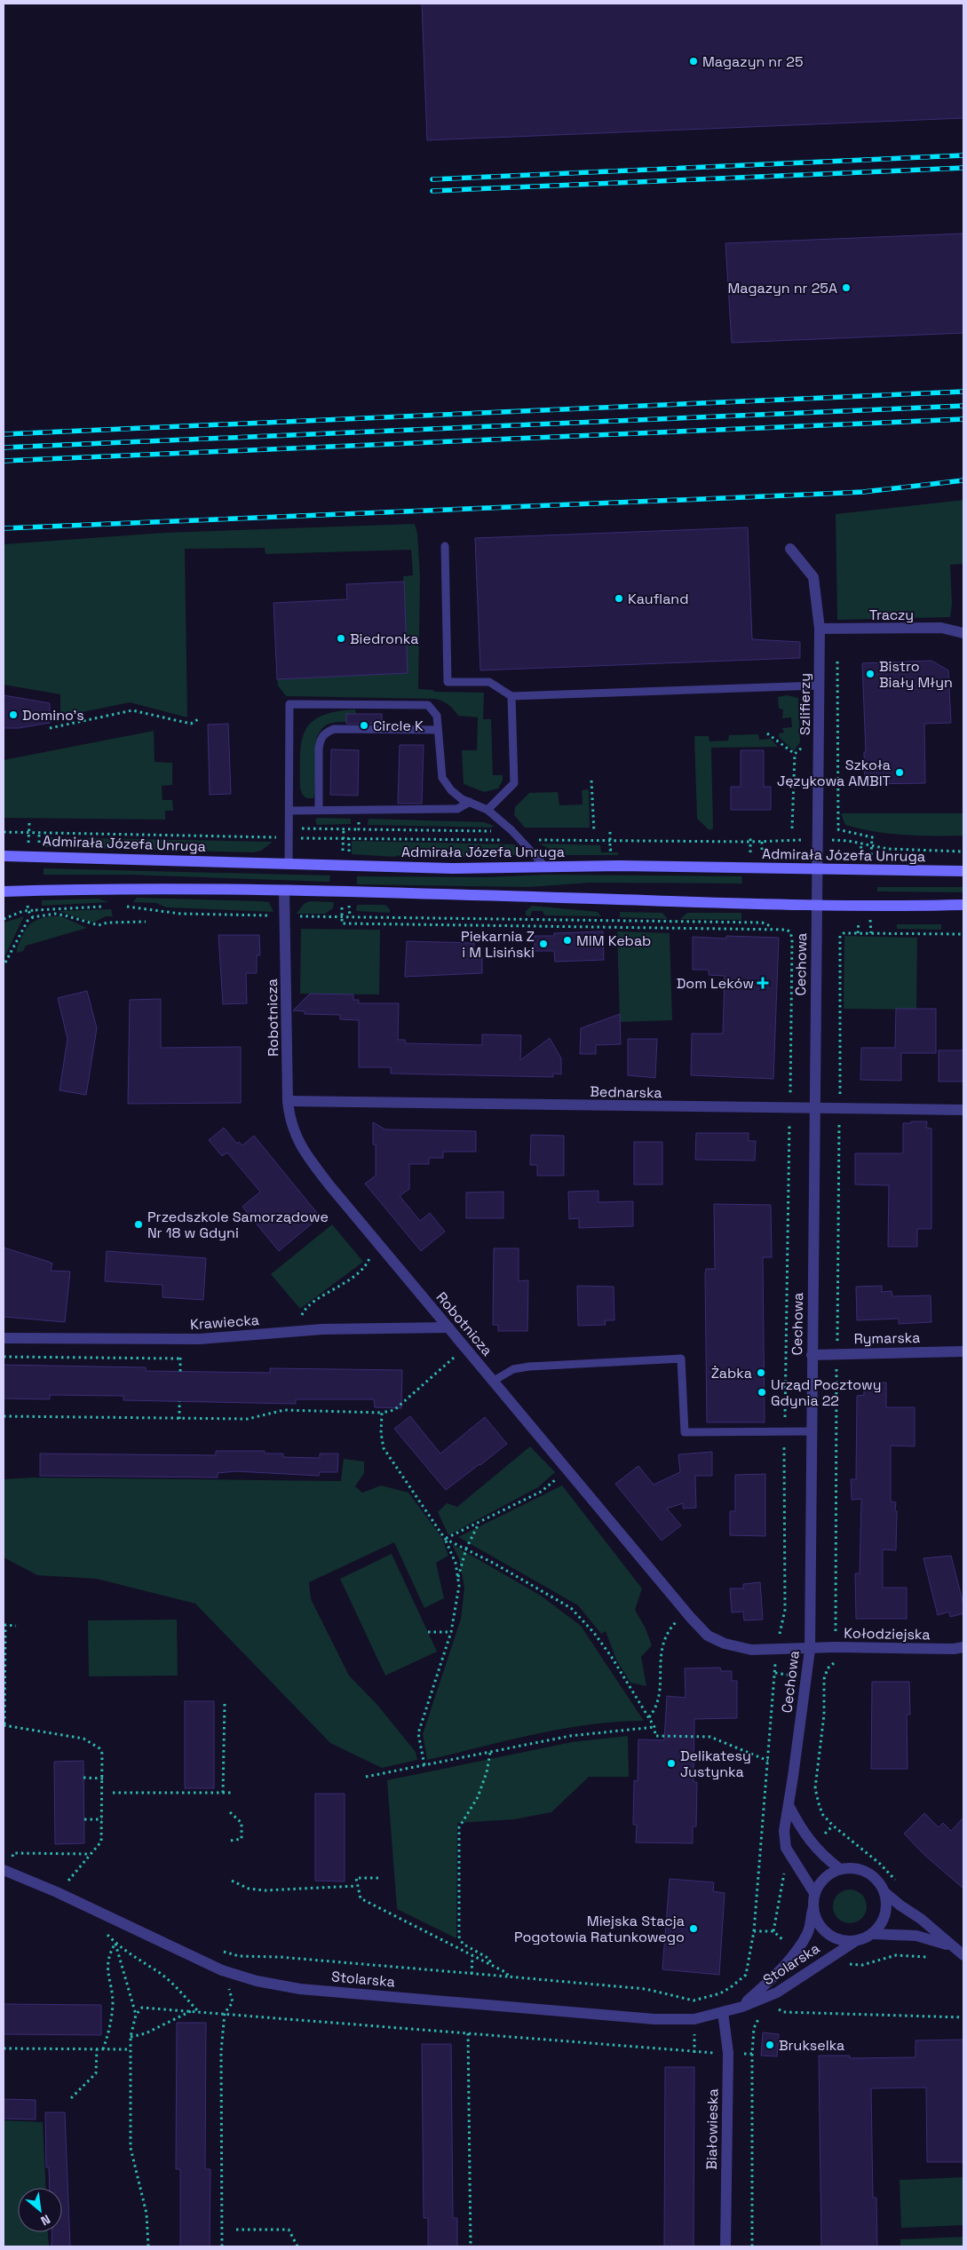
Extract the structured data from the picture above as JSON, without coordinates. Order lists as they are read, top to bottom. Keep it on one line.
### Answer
{"streets":{"street":["Traczy","Szlifierzy","Admirała Józefa Unruga","Cechowa","Robotnicza","Bednarska","Krawiecka","Rymarska","Kołodziejska","Stolarska","Białowieska"]},"crossings":[["Traczy","Szlifierzy"],["Szlifierzy","Admirała Józefa Unruga"],["Szlifierzy","Cechowa"],["Admirała Józefa Unruga","Cechowa"],["Cechowa","Robotnicza"],["Cechowa","Bednarska"],["Cechowa","Rymarska"],["Cechowa","Kołodziejska"],["Cechowa","Stolarska"],["Robotnicza","Bednarska"],["Robotnicza","Krawiecka"],["Robotnicza","Kołodziejska"],["Stolarska","Białowieska"]],"places":{"other":["Magazyn nr 25","Magazyn nr 25A","Kaufland","Biedronka","Bistro Biały Młyn","Domino's","Circle K","Szkoła Językowa AMBIT","MIM Kebab","Piekarnia Z i M Lisiński","Przedszkole Samorządowe Nr 18 w Gdyni","Żabka","Urząd Pocztowy Gdynia 22","Delikatesy Justynka","Miejska Stacja Pogotowia Ratunkowego","Brukselka"],"health":["Dom Leków"]},"north":"bottom right"}
